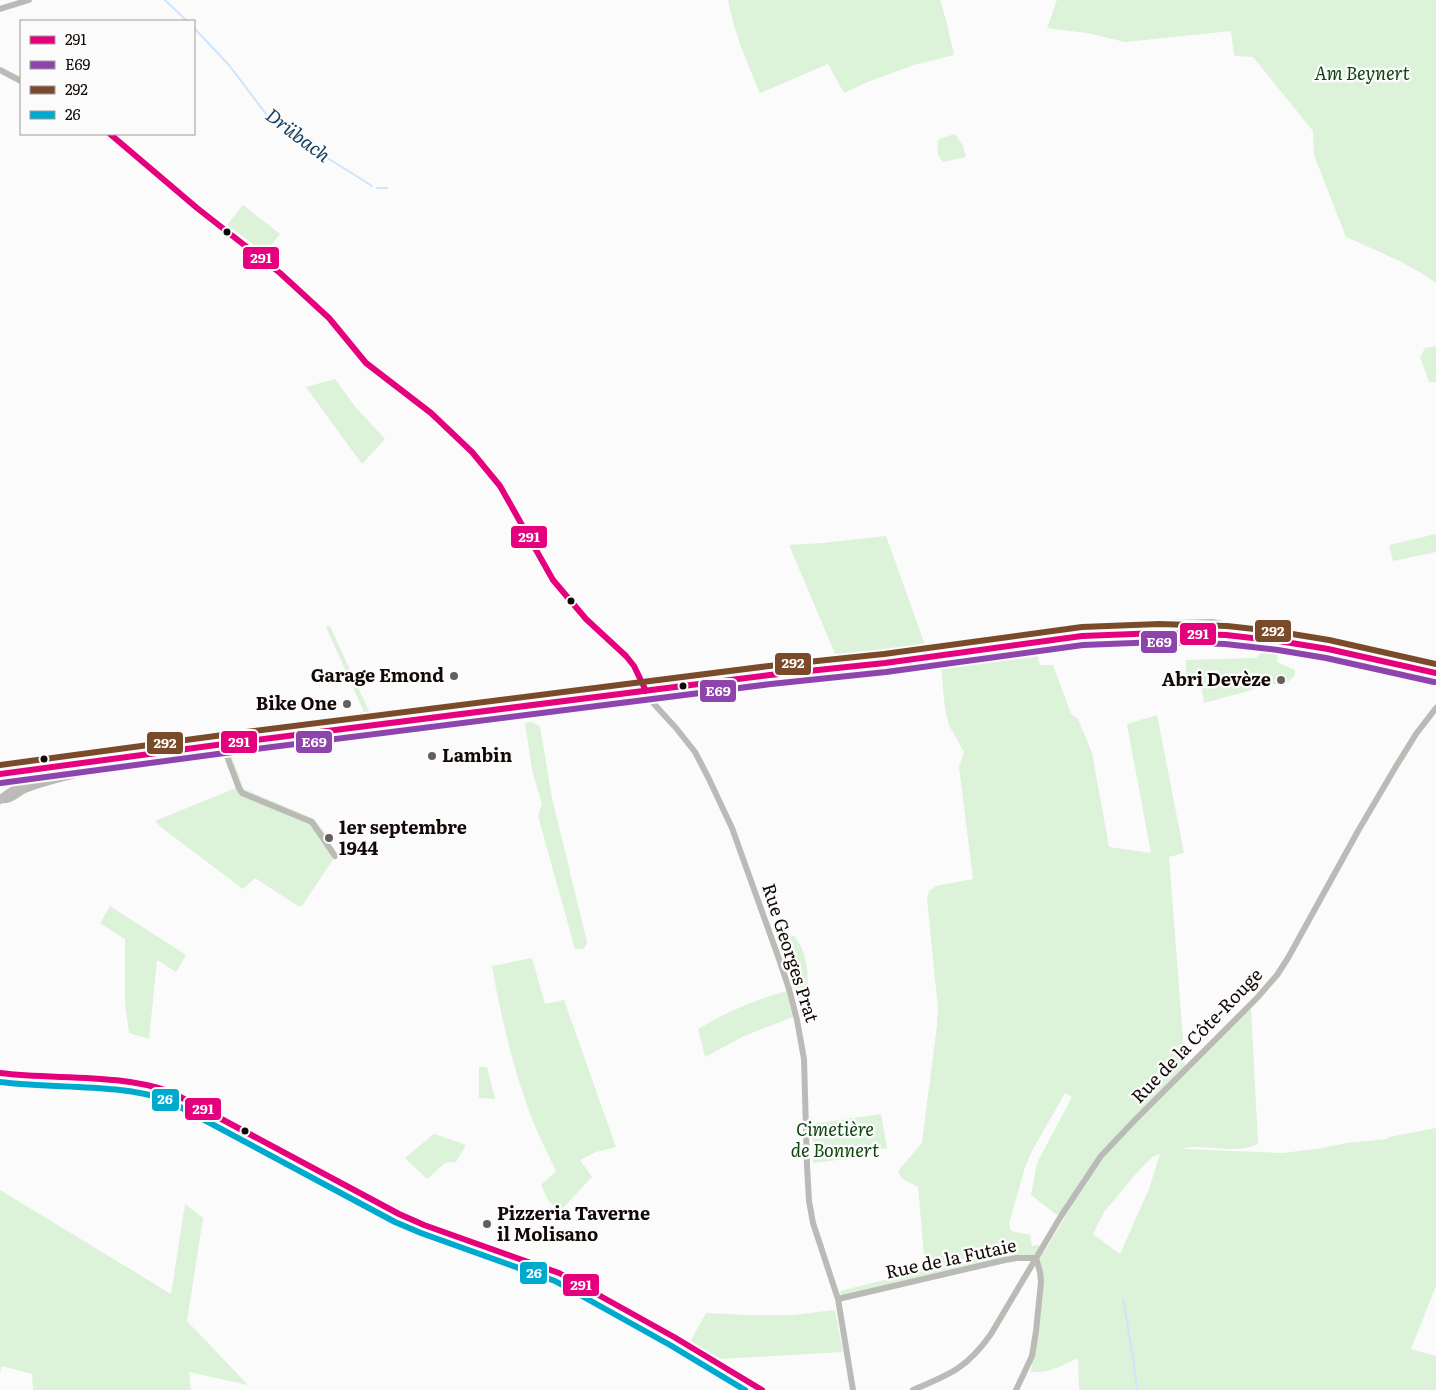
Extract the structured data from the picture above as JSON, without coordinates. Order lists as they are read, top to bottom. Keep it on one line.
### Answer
{"streets":{"street":["Rue Georges Prat","Rue de la Côte-Rouge","Rue de la Futaie"]},"crossings":[["Rue Georges Prat","Rue de la Futaie"],["Rue de la Côte-Rouge","Rue de la Futaie"]],"water":["Drübach"],"parks":["Am Beynert","Cimetière de Bonnert"],"places":["Garage Emond","Abri Devèze","Bike One","Lambin","1er septembre 1944","Pizzeria Taverne il Molisano"],"lines":["transit line 291","transit line 292","transit line E69","transit line 26"],"legend":["291","E69","292","26"]}
